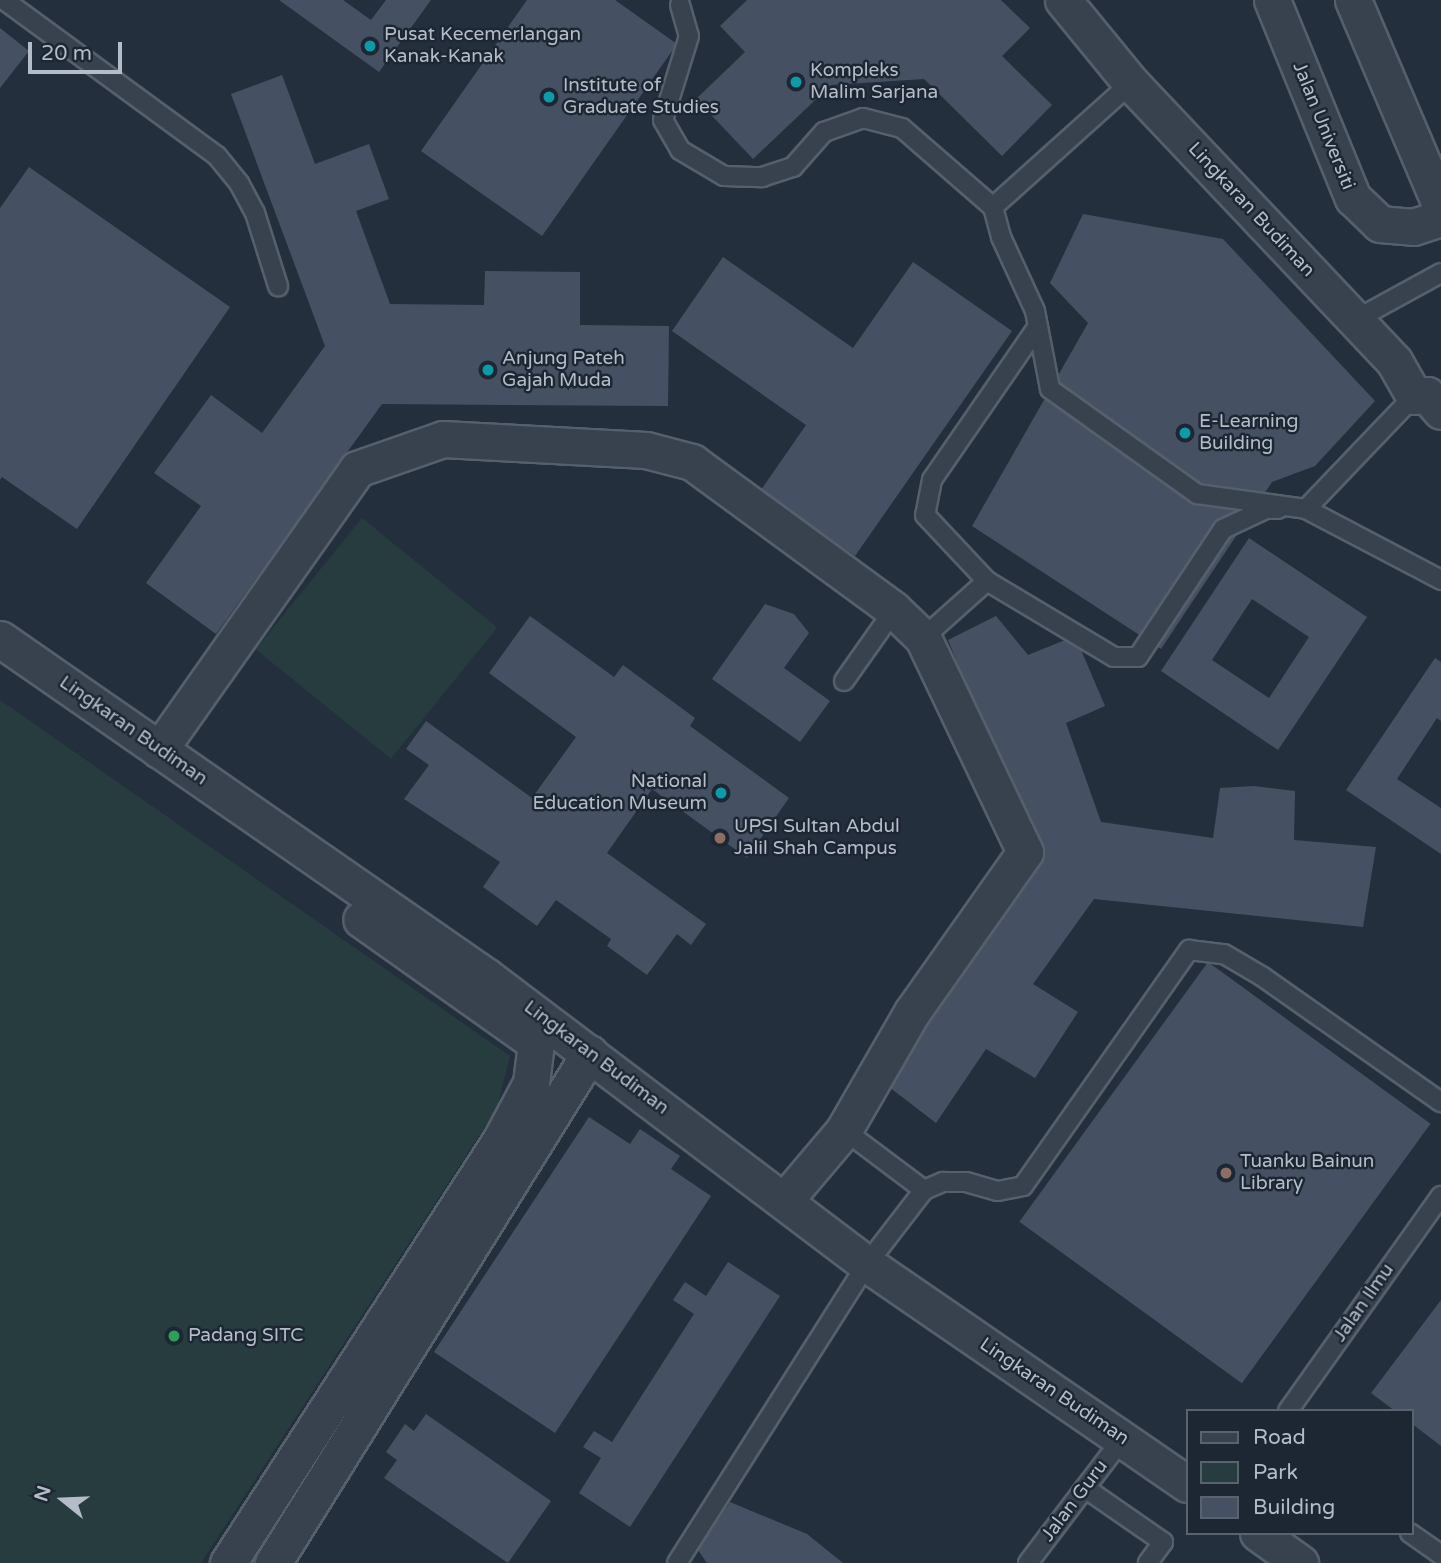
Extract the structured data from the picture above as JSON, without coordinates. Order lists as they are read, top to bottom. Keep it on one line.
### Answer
{"streets":{"street":["Jalan Universiti","Lingkaran Budiman"],"lane":["Jalan Ilmu","Jalan Guru"]},"crossings":[["Lingkaran Budiman","Jalan Guru"]],"places":["Pusat Kecemerlangan Kanak-Kanak","Kompleks Malim Sarjana","Institute of Graduate Studies","Anjung Pateh Gajah Muda","E-Learning Building","National Education Museum","UPSI Sultan Abdul Jalil Shah Campus","Tuanku Bainun Library","Padang SITC"],"legend":["Road","Park","Building"],"scale_bar":"20 m","north":"left"}
